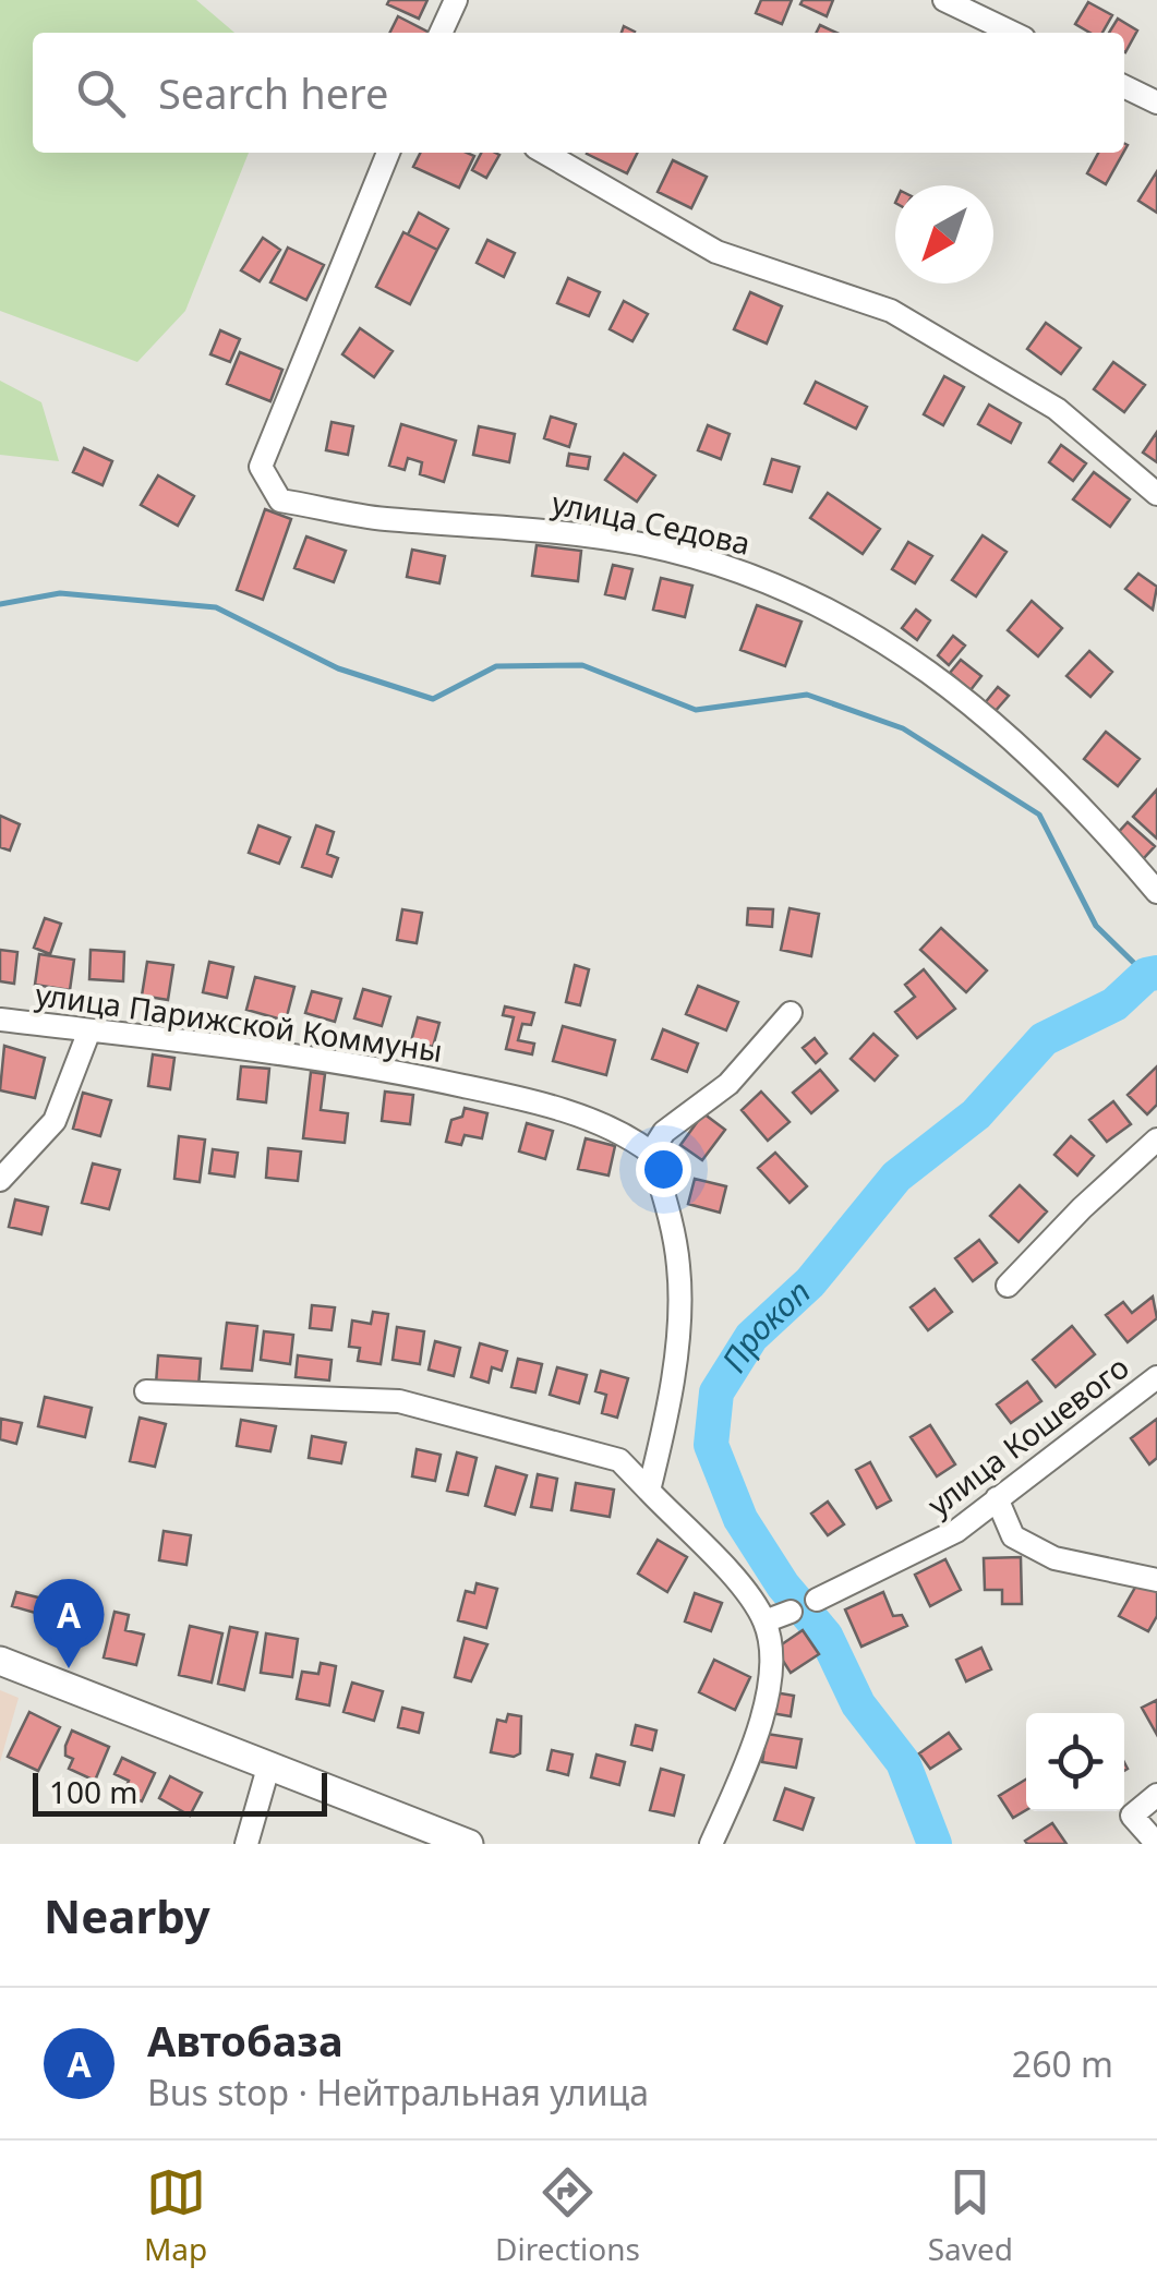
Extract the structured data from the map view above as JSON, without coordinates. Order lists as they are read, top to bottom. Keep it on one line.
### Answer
{"streets":{"street":["улица Седова","улица Парижской Коммуны","улица Кошевого"]},"water":["Прокоп"],"scale_bar":"100 m","north":"bottom left","page":{"search":"Search here","pins":"A","scale":"100 m","heading":"Nearby","list":[{"mark":"A","name":"Автобаза","note":"Bus stop · Нейтральная улица","value":"260 m"}],"nav":["Map","Directions","Saved"]}}
